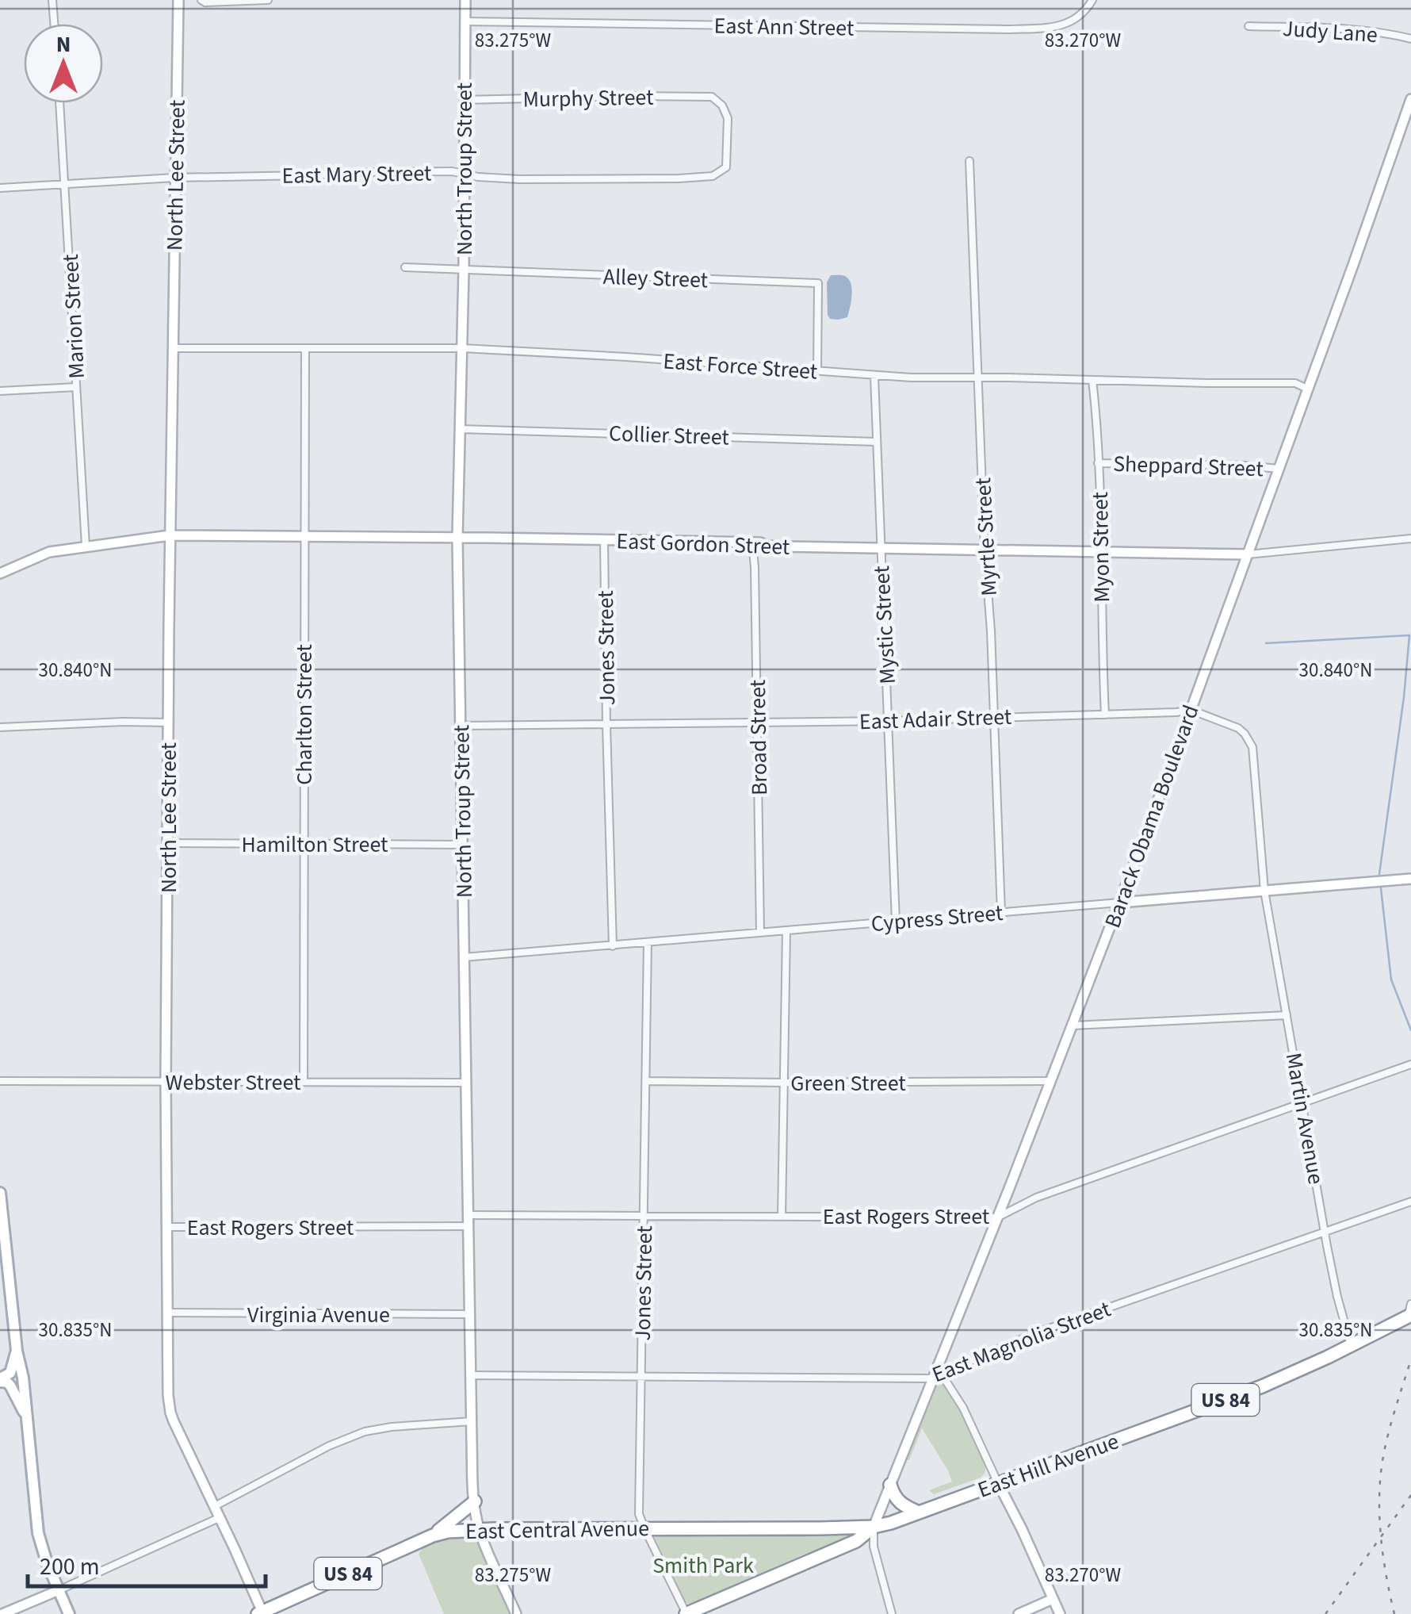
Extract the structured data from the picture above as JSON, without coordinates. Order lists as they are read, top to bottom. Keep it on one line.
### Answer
{"streets":{"highway":["US 84","East Hill Avenue","East Central Avenue"],"street":["East Ann Street","Judy Lane","Murphy Street","North Troup Street","East Mary Street","North Lee Street","Alley Street","Marion Street","East Force Street","Collier Street","Sheppard Street","Myrtle Street","East Gordon Street","Myon Street","Mystic Street","Jones Street","Charlton Street","East Adair Street","Broad Street","Barack Obama Boulevard","Hamilton Street","Cypress Street","Webster Street","Green Street","Martin Avenue","East Rogers Street","Virginia Avenue","East Magnolia Street"]},"crossings":[["East Ann Street","North Troup Street"],["Murphy Street","North Troup Street"],["Murphy Street","East Mary Street"],["North Troup Street","East Mary Street"],["North Troup Street","Alley Street"],["North Troup Street","East Force Street"],["North Troup Street","Collier Street"],["North Troup Street","East Gordon Street"],["North Troup Street","East Adair Street"],["North Troup Street","Hamilton Street"],["North Troup Street","Cypress Street"],["North Troup Street","Webster Street"],["North Troup Street","East Rogers Street"],["North Troup Street","Virginia Avenue"],["North Troup Street","East Magnolia Street"],["North Troup Street","East Central Avenue"],["East Mary Street","North Lee Street"],["East Mary Street","Marion Street"],["North Lee Street","East Force Street"],["North Lee Street","East Gordon Street"],["North Lee Street","Hamilton Street"],["North Lee Street","Webster Street"],["North Lee Street","East Rogers Street"],["North Lee Street","Virginia Avenue"],["North Lee Street","East Central Avenue"],["Alley Street","East Force Street"],["Marion Street","East Gordon Street"],["East Force Street","Myrtle Street"],["East Force Street","Myon Street"],["East Force Street","Mystic Street"],["East Force Street","Charlton Street"],["East Force Street","Barack Obama Boulevard"],["Collier Street","Mystic Street"],["Sheppard Street","Myon Street"],["Sheppard Street","Barack Obama Boulevard"],["Myrtle Street","East Gordon Street"],["Myrtle Street","East Adair Street"],["Myrtle Street","Cypress Street"],["East Gordon Street","Myon Street"],["East Gordon Street","Mystic Street"],["East Gordon Street","Jones Street"],["East Gordon Street","Charlton Street"],["East Gordon Street","Broad Street"],["East Gordon Street","Barack Obama Boulevard"],["Myon Street","East Adair Street"],["Mystic Street","East Adair Street"],["Mystic Street","Cypress Street"],["Jones Street","East Adair Street"],["Jones Street","Cypress Street"],["Jones Street","Green Street"],["Jones Street","East Rogers Street"],["Jones Street","East Magnolia Street"],["Jones Street","East Hill Avenue"],["Jones Street","East Central Avenue"],["Charlton Street","Hamilton Street"],["Charlton Street","Webster Street"],["East Adair Street","Broad Street"],["East Adair Street","Barack Obama Boulevard"],["East Adair Street","Cypress Street"],["East Adair Street","Martin Avenue"],["Broad Street","Cypress Street"],["Barack Obama Boulevard","Cypress Street"],["Barack Obama Boulevard","Green Street"],["Barack Obama Boulevard","East Rogers Street"],["Barack Obama Boulevard","East Magnolia Street"],["Barack Obama Boulevard","East Hill Avenue"],["Barack Obama Boulevard","East Central Avenue"],["Cypress Street","Martin Avenue"],["Martin Avenue","East Rogers Street"],["Martin Avenue","East Magnolia Street"],["Martin Avenue","East Hill Avenue"],["East Hill Avenue","East Central Avenue"]],"parks":["Smith Park"],"scale_bar":"200 m","north":"top","coordinates":["83.275°W","83.270°W","30.840°N","30.835°N"]}
